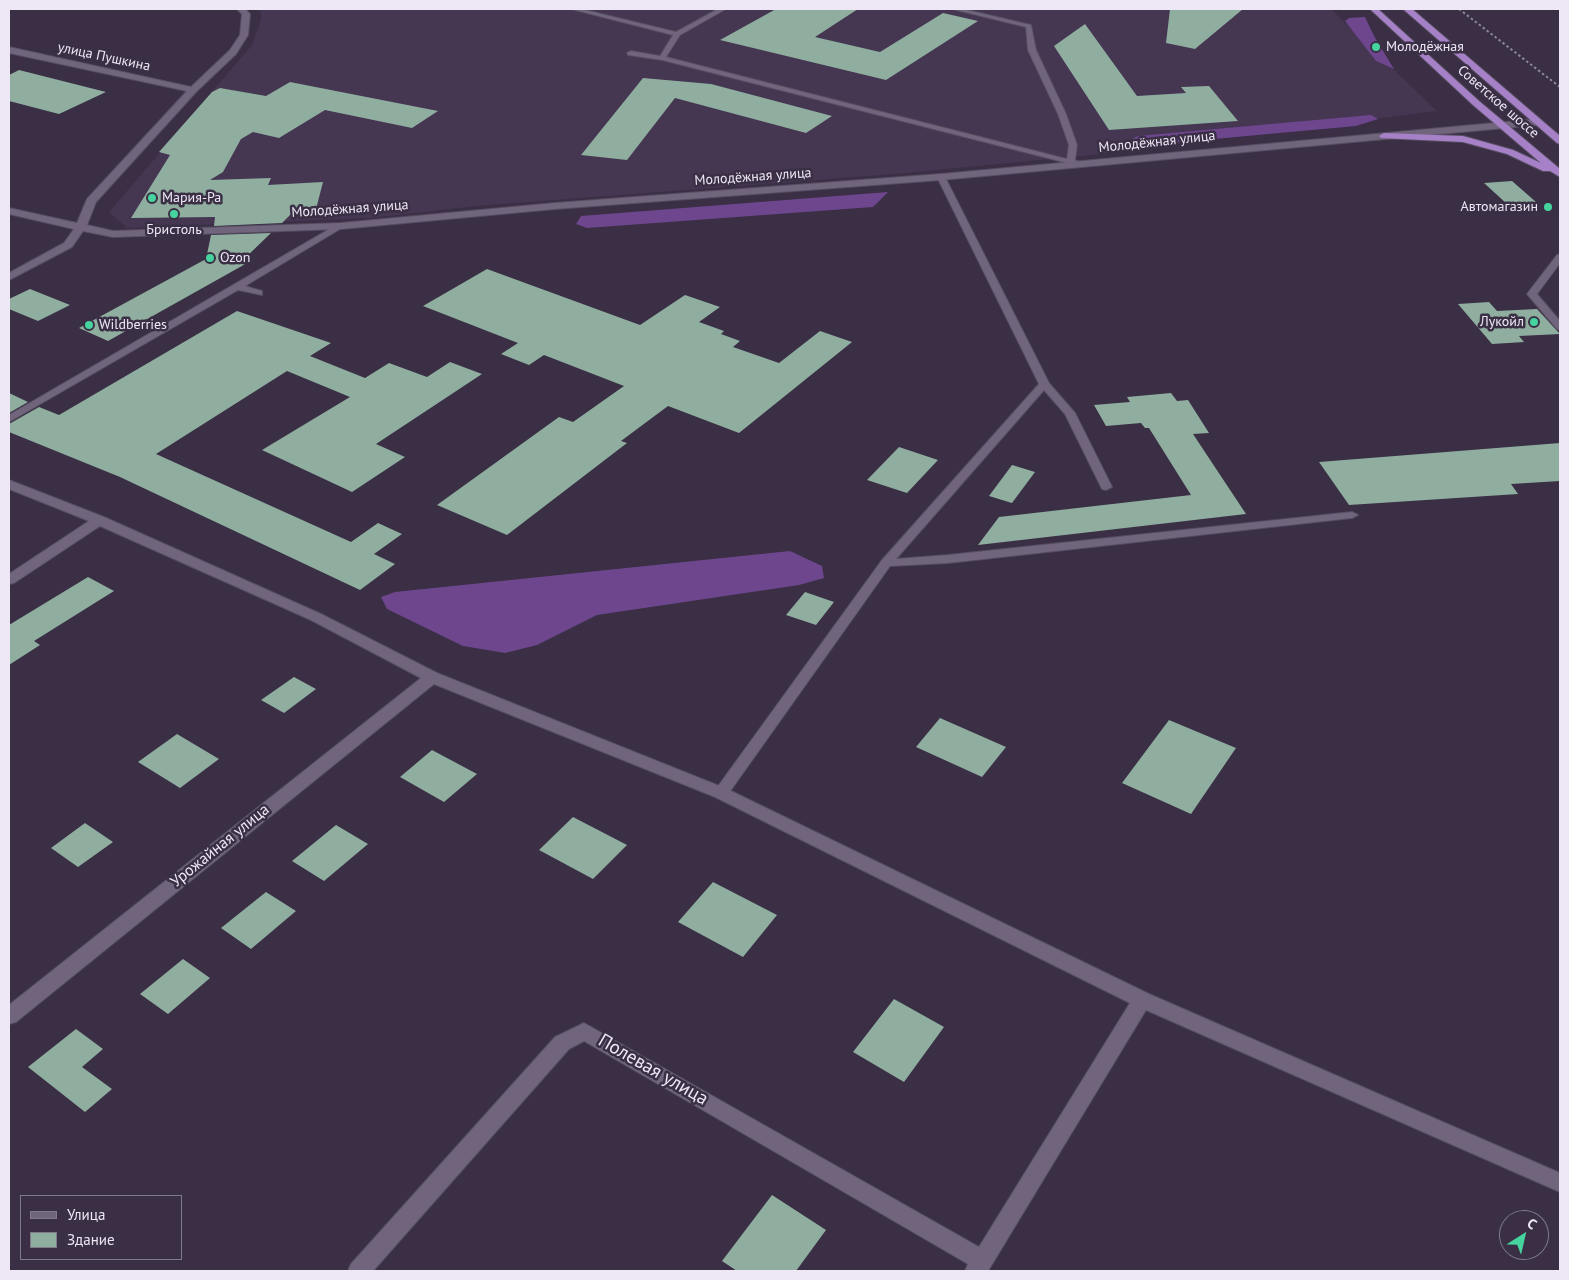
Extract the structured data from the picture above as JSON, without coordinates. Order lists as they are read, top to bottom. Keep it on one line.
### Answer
{"streets":{"highway":["Советское шоссе"],"street":["улица Пушкина","Молодёжная улица","Урожайная улица","Полевая улица"]},"crossings":[["Советское шоссе","Молодёжная улица"]],"places":["Молодёжная","Мария-Ра","Автомагазин","Бристоль","Ozon","Лукойл","Wildberries"],"legend":["Улица","Здание"],"north":"top right"}
